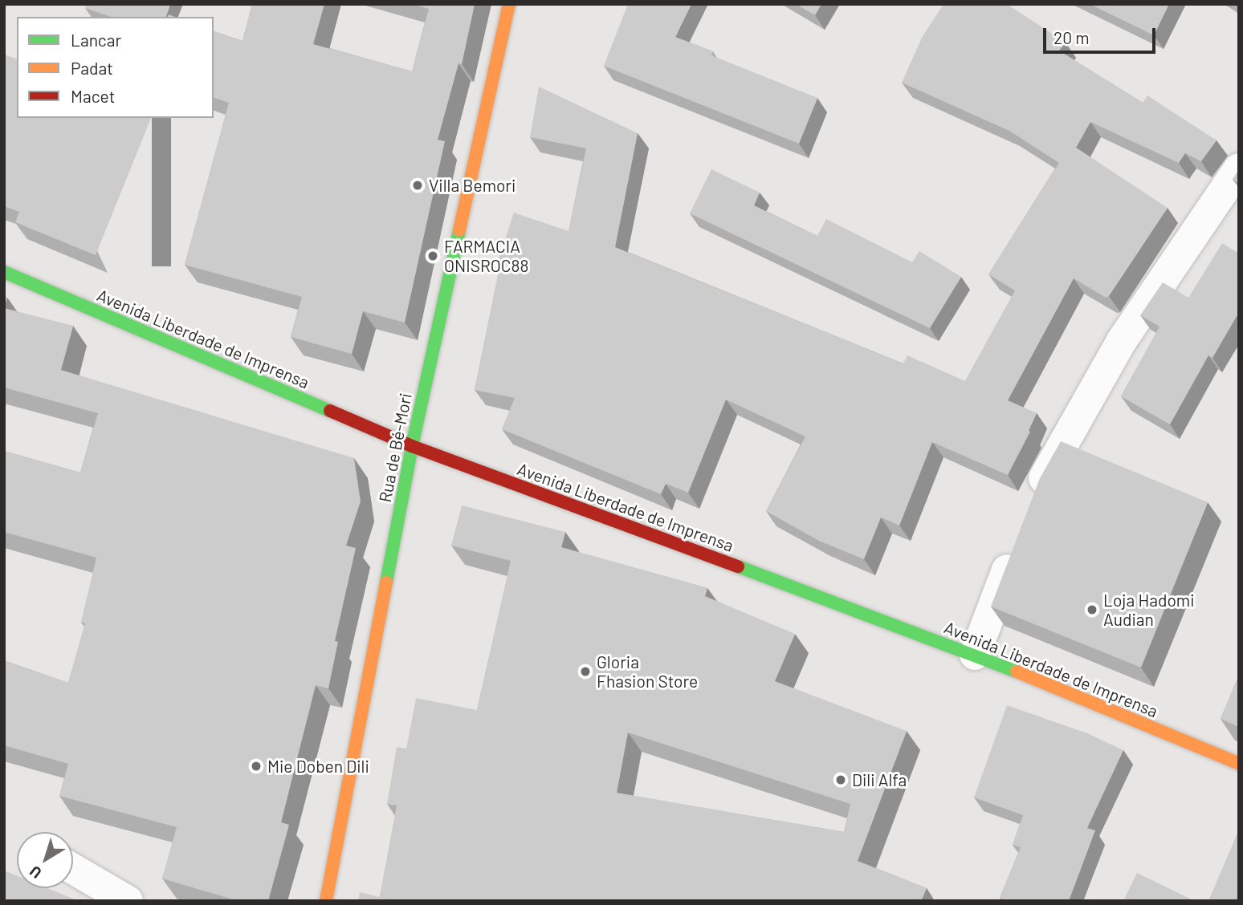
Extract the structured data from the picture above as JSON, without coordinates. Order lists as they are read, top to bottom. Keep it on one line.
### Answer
{"streets":{"main road":["Avenida Liberdade de Imprensa","Rua de Bé-Mori"]},"crossings":[["Avenida Liberdade de Imprensa","Rua de Bé-Mori"]],"places":["Villa Bemori","FARMACIA ONISROC88","Loja Hadomi Audian","Gloria Fhasion Store","Mie Doben Dili","Dili Alfa"],"legend":["Lancar","Padat","Macet"],"scale_bar":"20 m","north":"bottom left"}
